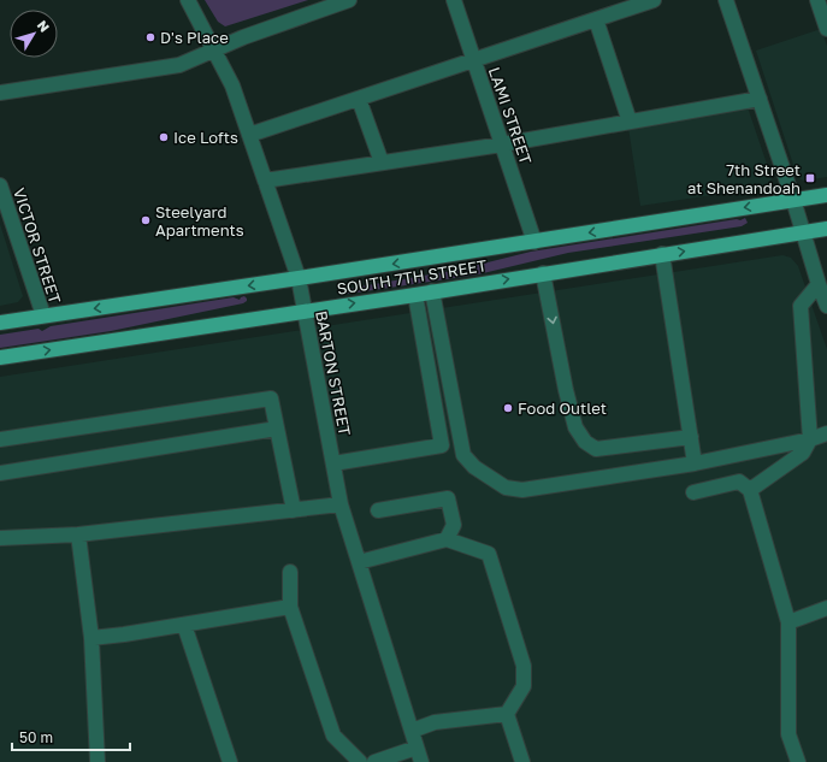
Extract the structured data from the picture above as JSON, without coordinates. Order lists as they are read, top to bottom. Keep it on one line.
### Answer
{"streets":{"main road":["SOUTH 7TH STREET"],"street":["LAMI STREET","VICTOR STREET","BARTON STREET"]},"crossings":[["LAMI STREET","SOUTH 7TH STREET"],["VICTOR STREET","SOUTH 7TH STREET"],["SOUTH 7TH STREET","BARTON STREET"]],"places":{"other":["D's Place","Ice Lofts","Steelyard Apartments","Food Outlet"],"transit":["7th Street at Shenandoah"]},"scale_bar":"50 m","north":"top right"}
